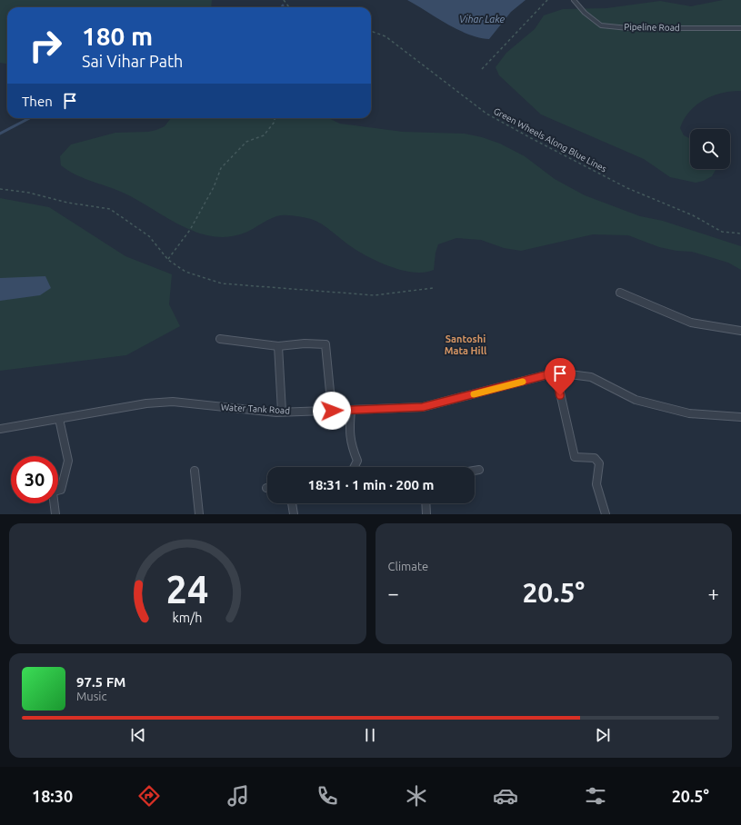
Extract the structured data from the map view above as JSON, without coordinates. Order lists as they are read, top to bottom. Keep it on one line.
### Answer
{"streets":{"street":["Water Tank Road"],"lane":["Pipeline Road"],"path":["Green Wheels Along Blue Lines"]},"districts":["Santoshi Mata Hill"],"water":["Vihar Lake"],"page":{"turn":["180 m","Sai Vihar Path"],"then":"Then","limit":"30","trip":"18:31 · 1 min · 200 m","tile":"Climate","heat":["−","20.5°","+"],"song":["97.5 FM","Music"],"tabs":["18:30","20.5°"],"gauge":["24","km/h"]}}
